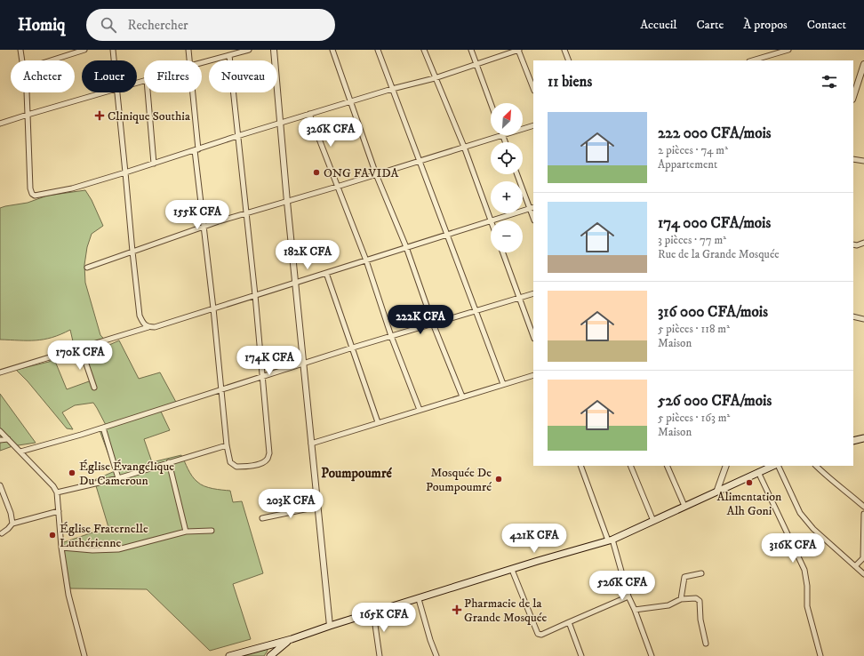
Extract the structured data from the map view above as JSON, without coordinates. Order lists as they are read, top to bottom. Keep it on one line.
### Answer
{"districts":["Poumpoumré"],"places":{"health":["Clinique Southia","Pharmacie de la Grande Mosquée"],"other":["ONG FAVIDA","Église Évangélique Du Cameroun","Mosquée De Poumpoumré","Alimentation Alh Goni","Église Fraternelle Luthérienne"]},"north":"top right","page":{"header":"Homiq","search":"Rechercher","nav":["Accueil","Carte","À propos","Contact"],"chip":["Acheter","Louer","Filtres","Nouveau"],"heading":"11 biens","map_buttons":["+","−"],"list":[{"name":"222 000 CFA/mois","note":"2 pièces · 74 m² · Appartement"},{"name":"174 000 CFA/mois","note":"3 pièces · 77 m² · Rue de la Grande Mosquée"},{"name":"316 000 CFA/mois","note":"5 pièces · 118 m² · Maison"},{"name":"526 000 CFA/mois","note":"5 pièces · 163 m² · Maison"}],"price":["326K CFA","155K CFA","182K CFA","222K CFA","170K CFA","174K CFA","203K CFA","421K CFA","316K CFA","526K CFA","165K CFA"]}}
